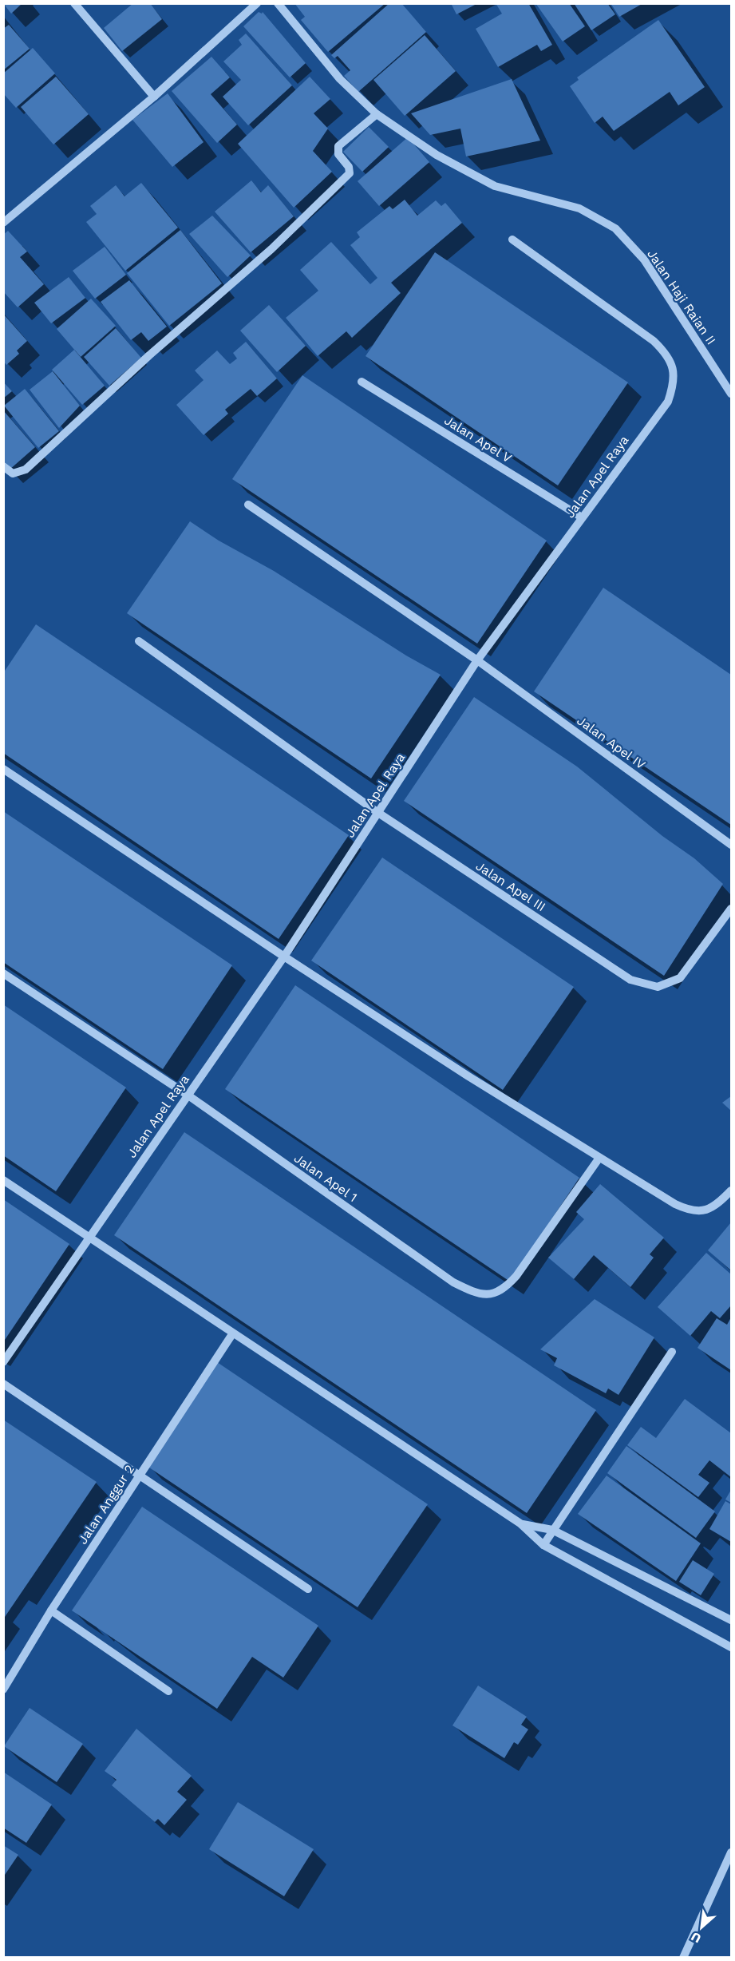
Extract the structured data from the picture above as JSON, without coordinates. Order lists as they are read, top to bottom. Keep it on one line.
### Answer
{"streets":{"street":["Jalan Haji Raian II","Jalan Apel V","Jalan Apel Raya","Jalan Apel IV","Jalan Apel III","Jalan Apel 1","Jalan Anggur 2"]},"crossings":[["Jalan Apel V","Jalan Apel Raya"],["Jalan Apel Raya","Jalan Apel IV"],["Jalan Apel Raya","Jalan Apel III"],["Jalan Apel Raya","Jalan Apel 1"]],"north":"bottom left"}
